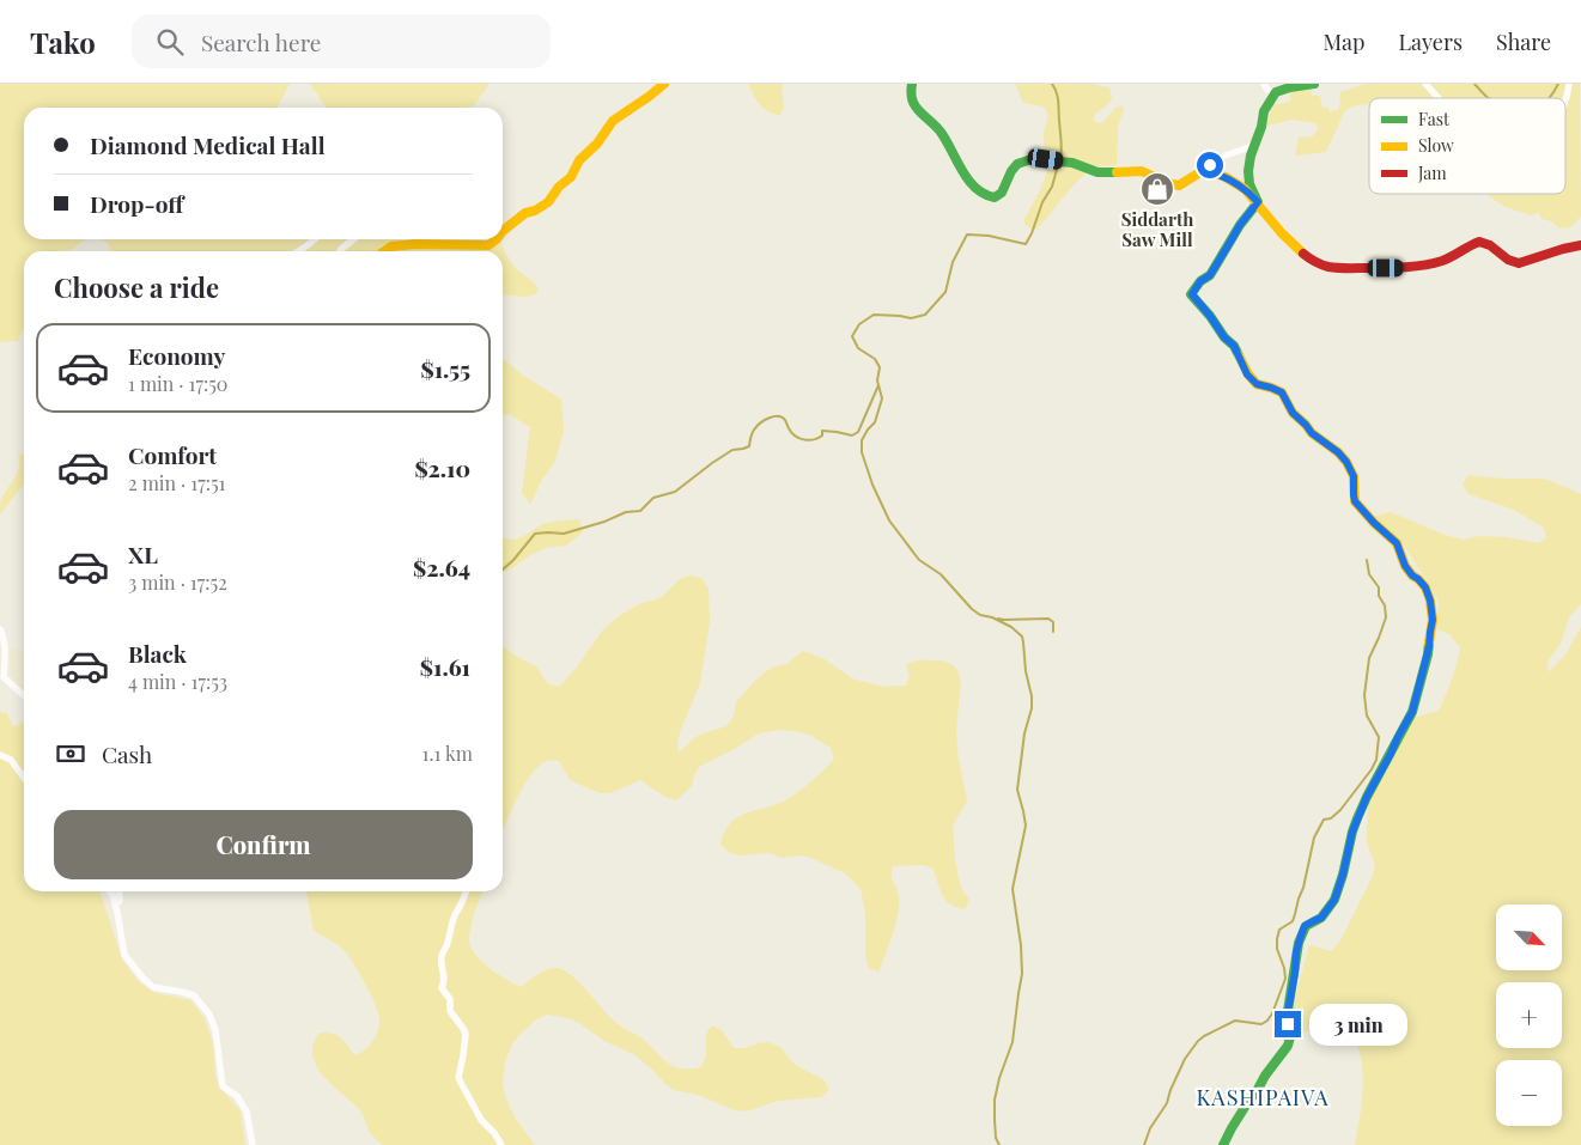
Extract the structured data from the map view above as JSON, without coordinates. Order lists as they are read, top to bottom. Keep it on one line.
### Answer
{"districts":["KASHIPAIVA"],"places":{"shop":["Siddarth Saw Mill"]},"legend":["Fast","Slow","Jam"],"north":"bottom right","page":{"header":"Tako","search":"Search here","nav":["Map","Layers","Share"],"banner":["Diamond Medical Hall","Drop-off"],"heading":"Choose a ride","list":[{"name":"Economy","note":"1 min · 17:50","value":"$1.55"},{"name":"Comfort","note":"2 min · 17:51","value":"$2.10"},{"name":"XL","note":"3 min · 17:52","value":"$2.64"},{"name":"Black","note":"4 min · 17:53","value":"$1.61"}],"pay":["Cash","1.1 km"],"buttons":"Confirm","map_buttons":["+","−"],"bubble":"3 min"}}
